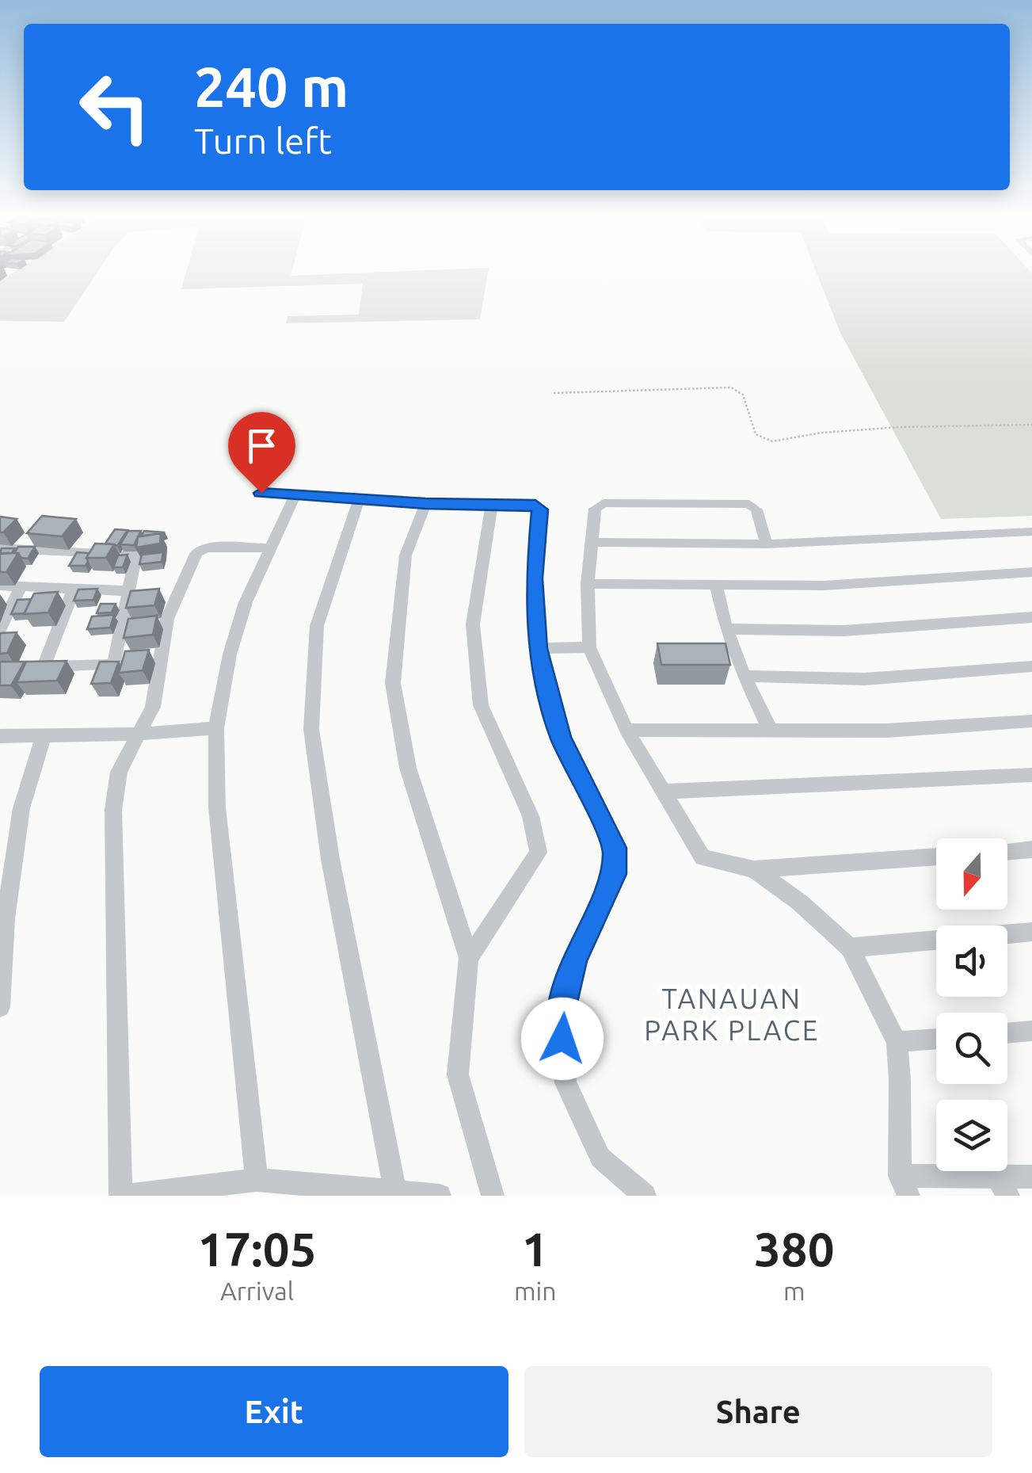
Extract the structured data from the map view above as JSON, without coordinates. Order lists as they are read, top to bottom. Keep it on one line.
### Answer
{"districts":["TANAUAN PARK PLACE"],"north":"bottom","page":{"turn":["240 m","Turn left"],"eta":["17:05","Arrival","1","min","380","m"],"buttons":["Exit","Share"]}}
